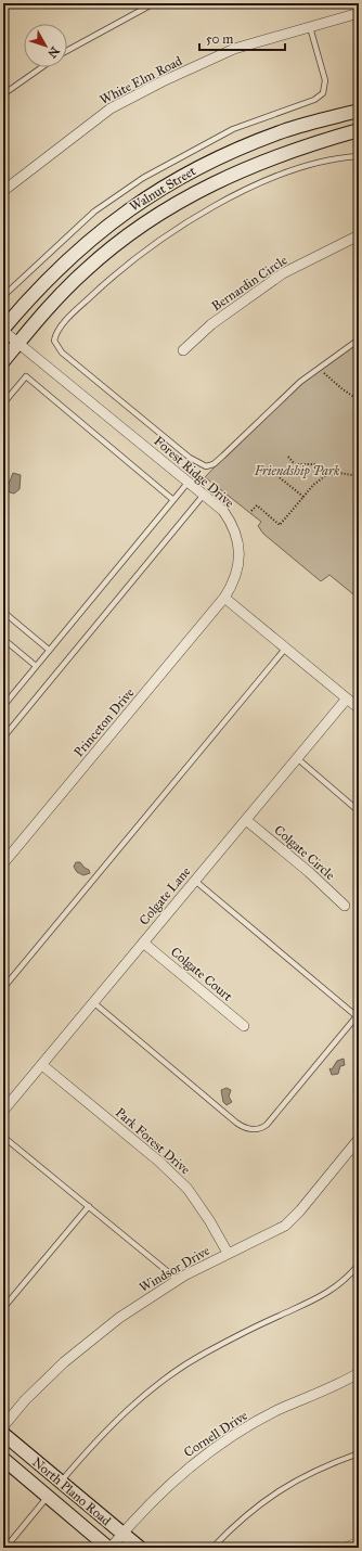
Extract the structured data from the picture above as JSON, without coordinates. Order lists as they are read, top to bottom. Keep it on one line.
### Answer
{"streets":{"main road":["Walnut Street","North Plano Road"],"street":["White Elm Road","Bernardin Circle","Forest Ridge Drive","Princeton Drive","Colgate Circle","Colgate Lane","Colgate Court","Park Forest Drive","Windsor Drive","Cornell Drive"]},"crossings":[["Walnut Street","Forest Ridge Drive"],["Forest Ridge Drive","Princeton Drive"],["Colgate Circle","Colgate Lane"],["Colgate Lane","Colgate Court"],["Colgate Lane","Park Forest Drive"],["Park Forest Drive","Windsor Drive"],["Cornell Drive","North Plano Road"]],"parks":["Friendship Park"],"scale_bar":"50 m","north":"bottom right"}
